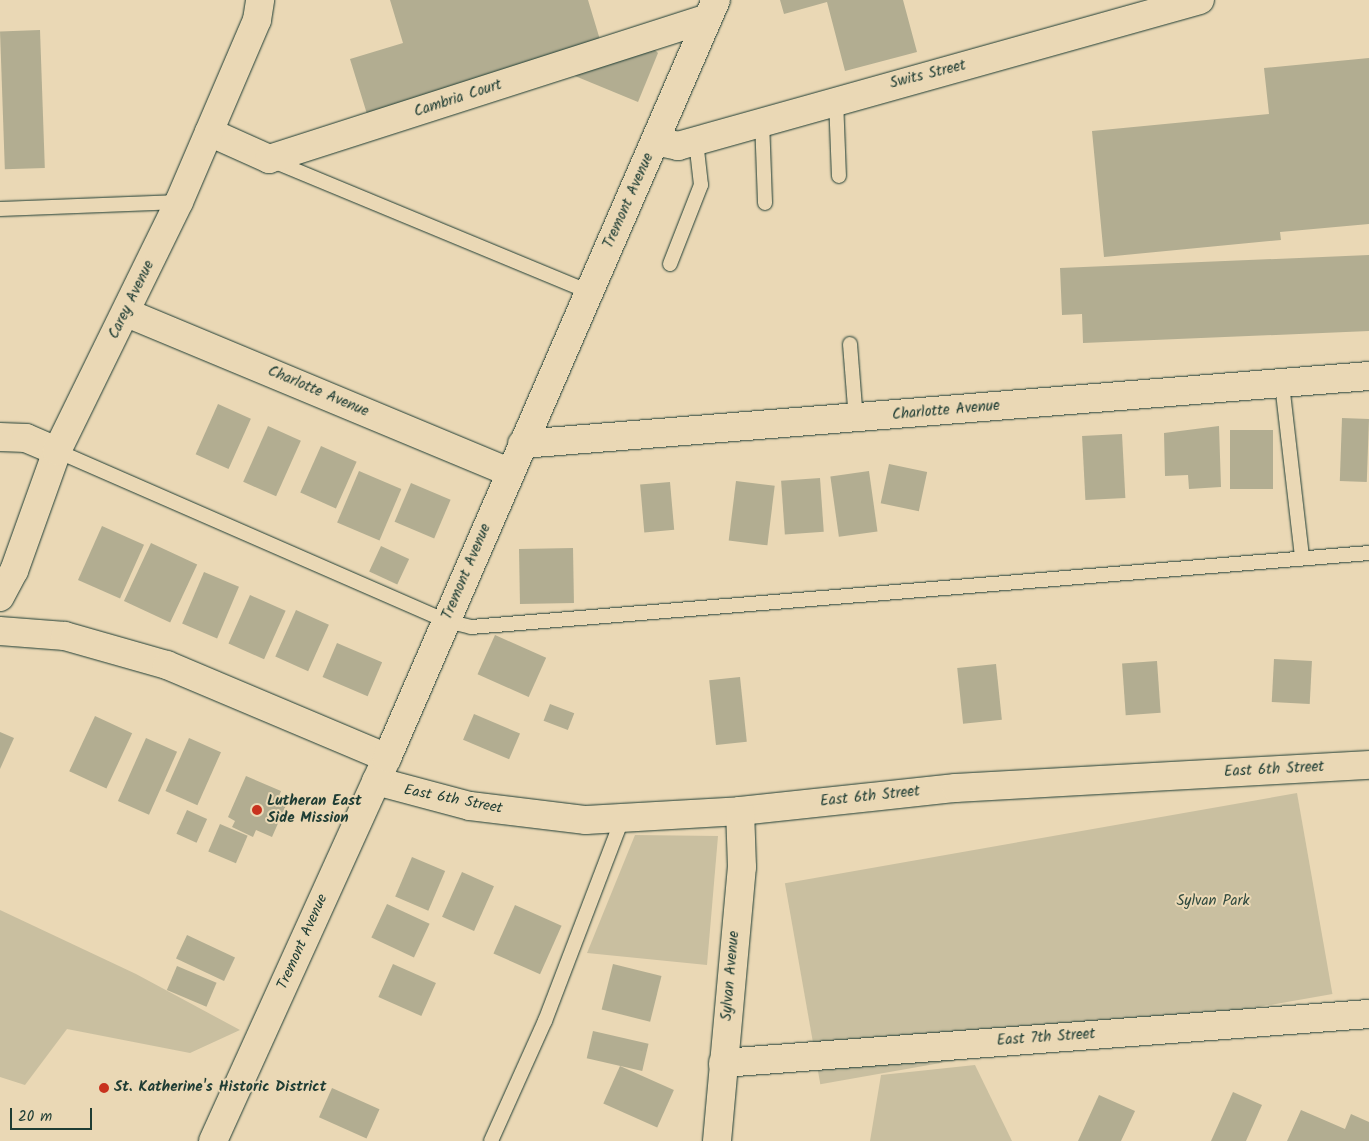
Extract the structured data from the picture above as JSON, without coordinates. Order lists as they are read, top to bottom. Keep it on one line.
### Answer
{"streets":{"street":["Swits Street","Cambria Court","Tremont Avenue","Carey Avenue","Charlotte Avenue","East 6th Street","Sylvan Avenue","East 7th Street"]},"crossings":[["Swits Street","Tremont Avenue"],["Cambria Court","Tremont Avenue"],["Tremont Avenue","Charlotte Avenue"],["Tremont Avenue","East 6th Street"],["Carey Avenue","Charlotte Avenue"],["East 6th Street","Sylvan Avenue"],["Sylvan Avenue","East 7th Street"]],"parks":["Sylvan Park"],"places":["Lutheran East Side Mission","St. Katherine's Historic District"],"scale_bar":"20 m"}
